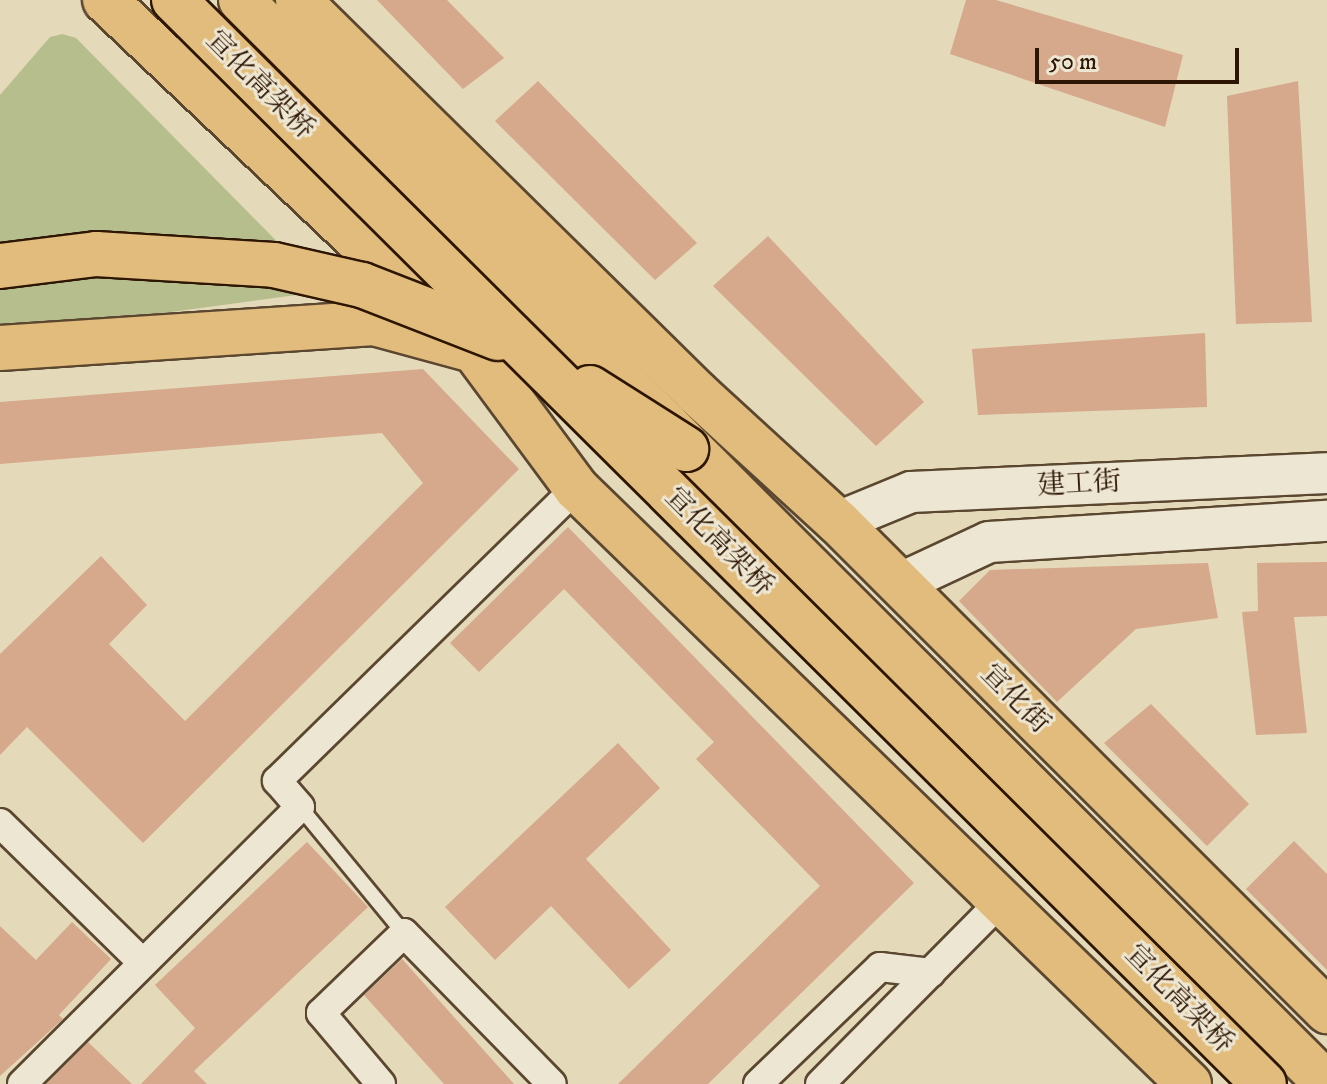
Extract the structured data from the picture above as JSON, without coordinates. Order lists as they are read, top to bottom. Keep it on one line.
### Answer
{"streets":{"highway":["宣化高架桥","宣化街"],"street":["建工街"]},"crossings":[["建工街","宣化街"]],"scale_bar":"50 m"}
